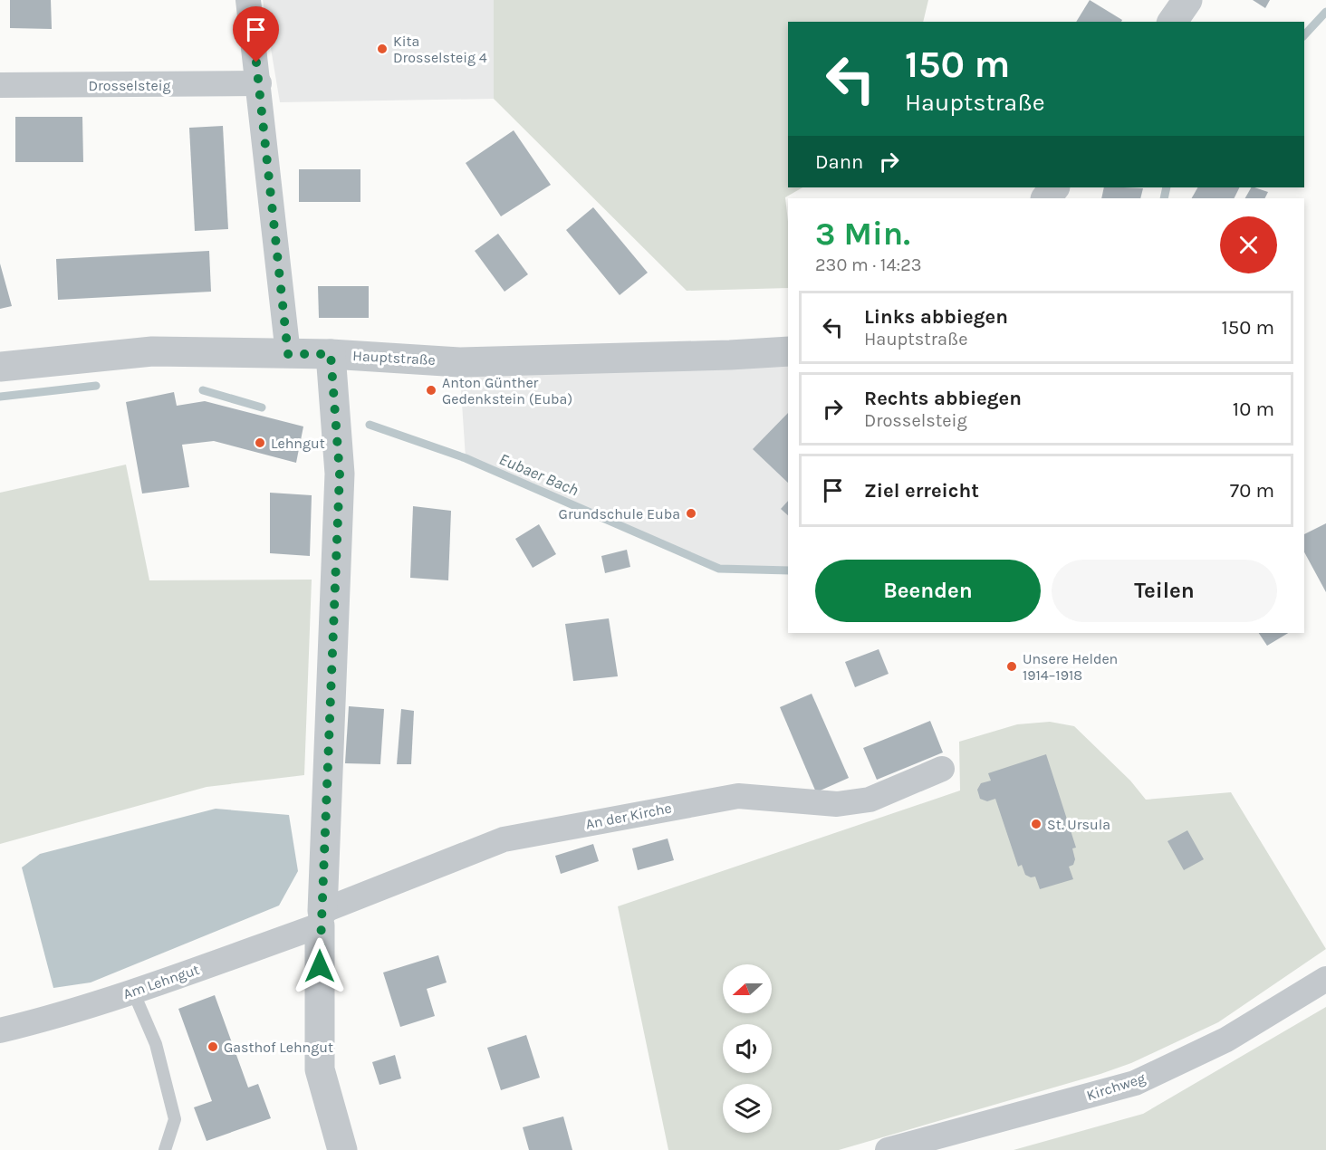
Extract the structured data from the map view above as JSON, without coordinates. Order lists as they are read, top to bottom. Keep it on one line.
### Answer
{"streets":{"street":["Drosselsteig","Hauptstraße","An der Kirche","Am Lehngut","Kirchweg"]},"crossings":[["An der Kirche","Am Lehngut"]],"water":["Eubaer Bach"],"places":["Kita Drosselsteig 4","Anton Günther Gedenkstein (Euba)","Lehngut","Grundschule Euba","Unsere Helden 1914–1918","St. Ursula","Gasthof Lehngut"],"north":"left","page":{"turn":["150 m","Hauptstraße"],"then":"Dann","heading":["3 Min.","230 m · 14:23"],"list":[{"name":"Links abbiegen","note":"Hauptstraße","value":"150 m"},{"name":"Rechts abbiegen","note":"Drosselsteig","value":"10 m"},{"name":"Ziel erreicht","value":"70 m"}],"buttons":["Beenden","Teilen"]}}
